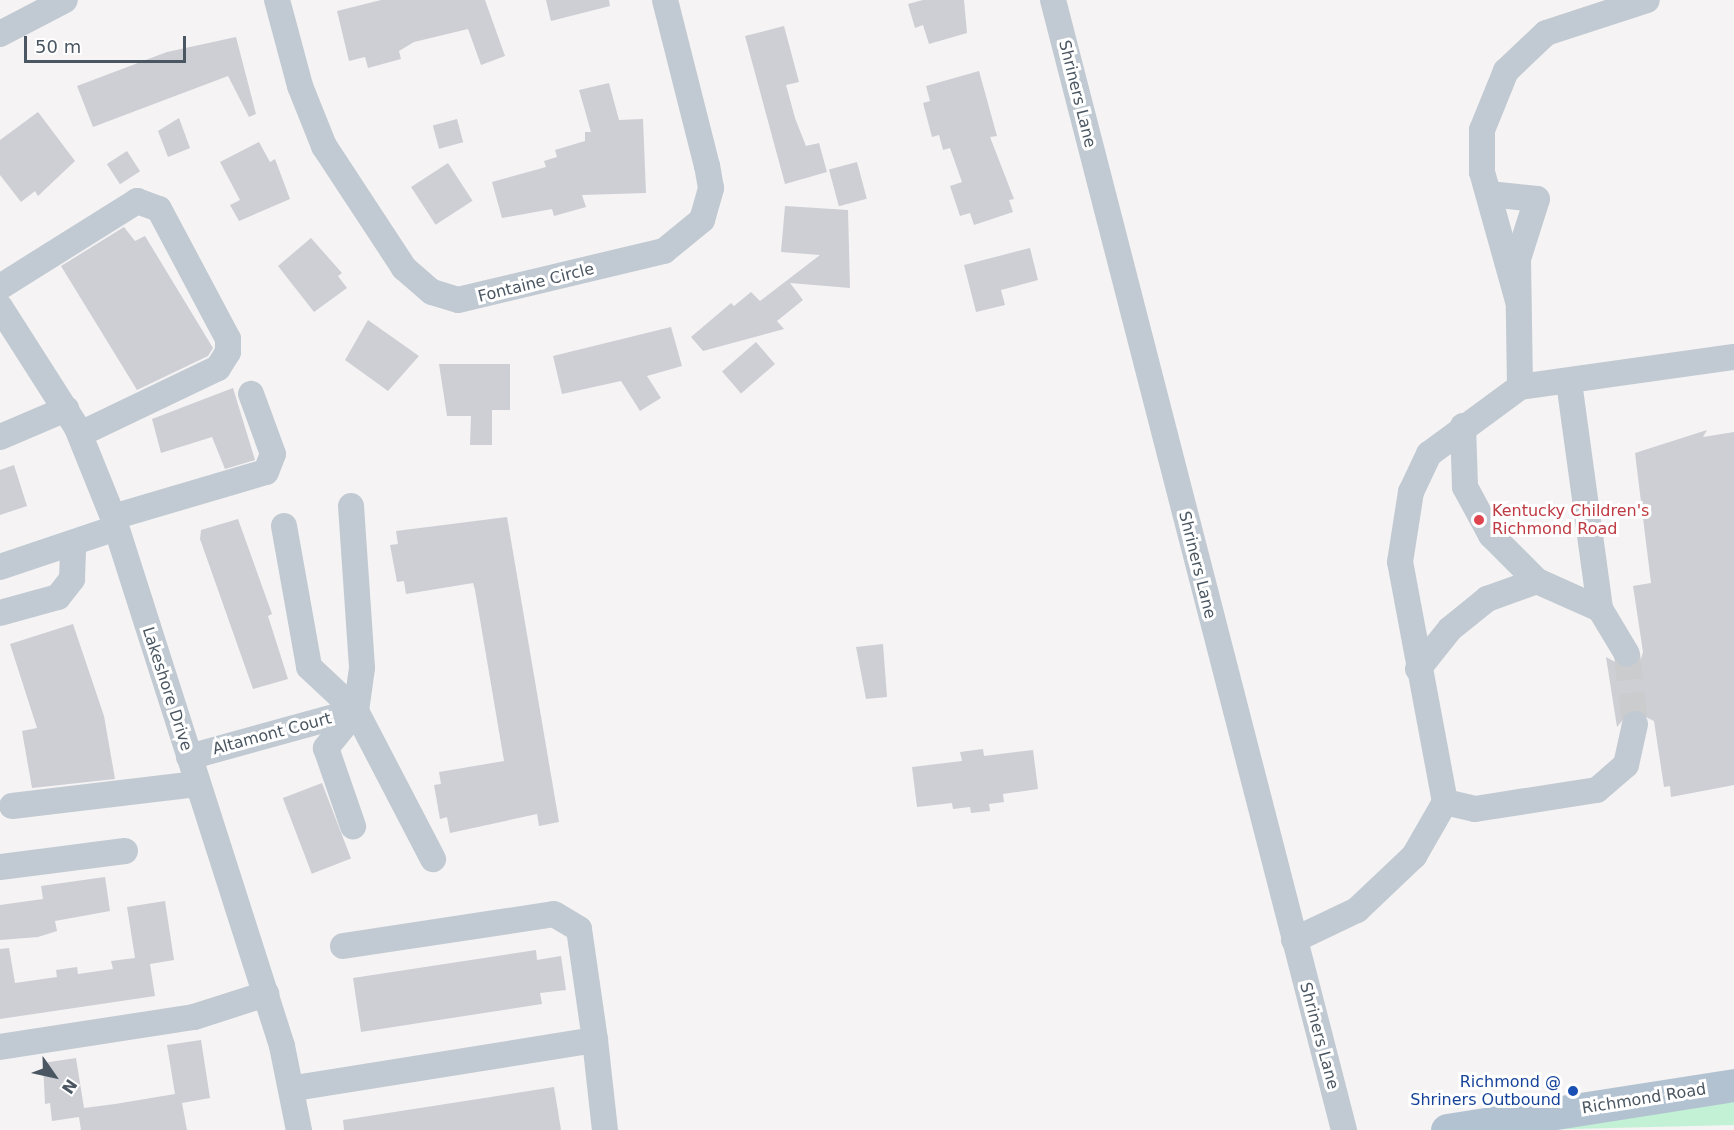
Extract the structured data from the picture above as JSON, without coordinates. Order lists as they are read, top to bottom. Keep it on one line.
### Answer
{"streets":{"main road":["Richmond Road"],"street":["Shriners Lane","Fontaine Circle","Lakeshore Drive","Altamont Court"]},"crossings":[["Lakeshore Drive","Altamont Court"]],"places":["Kentucky Children's Richmond Road","Richmond @ Shriners Outbound"],"scale_bar":"50 m","north":"bottom right"}
